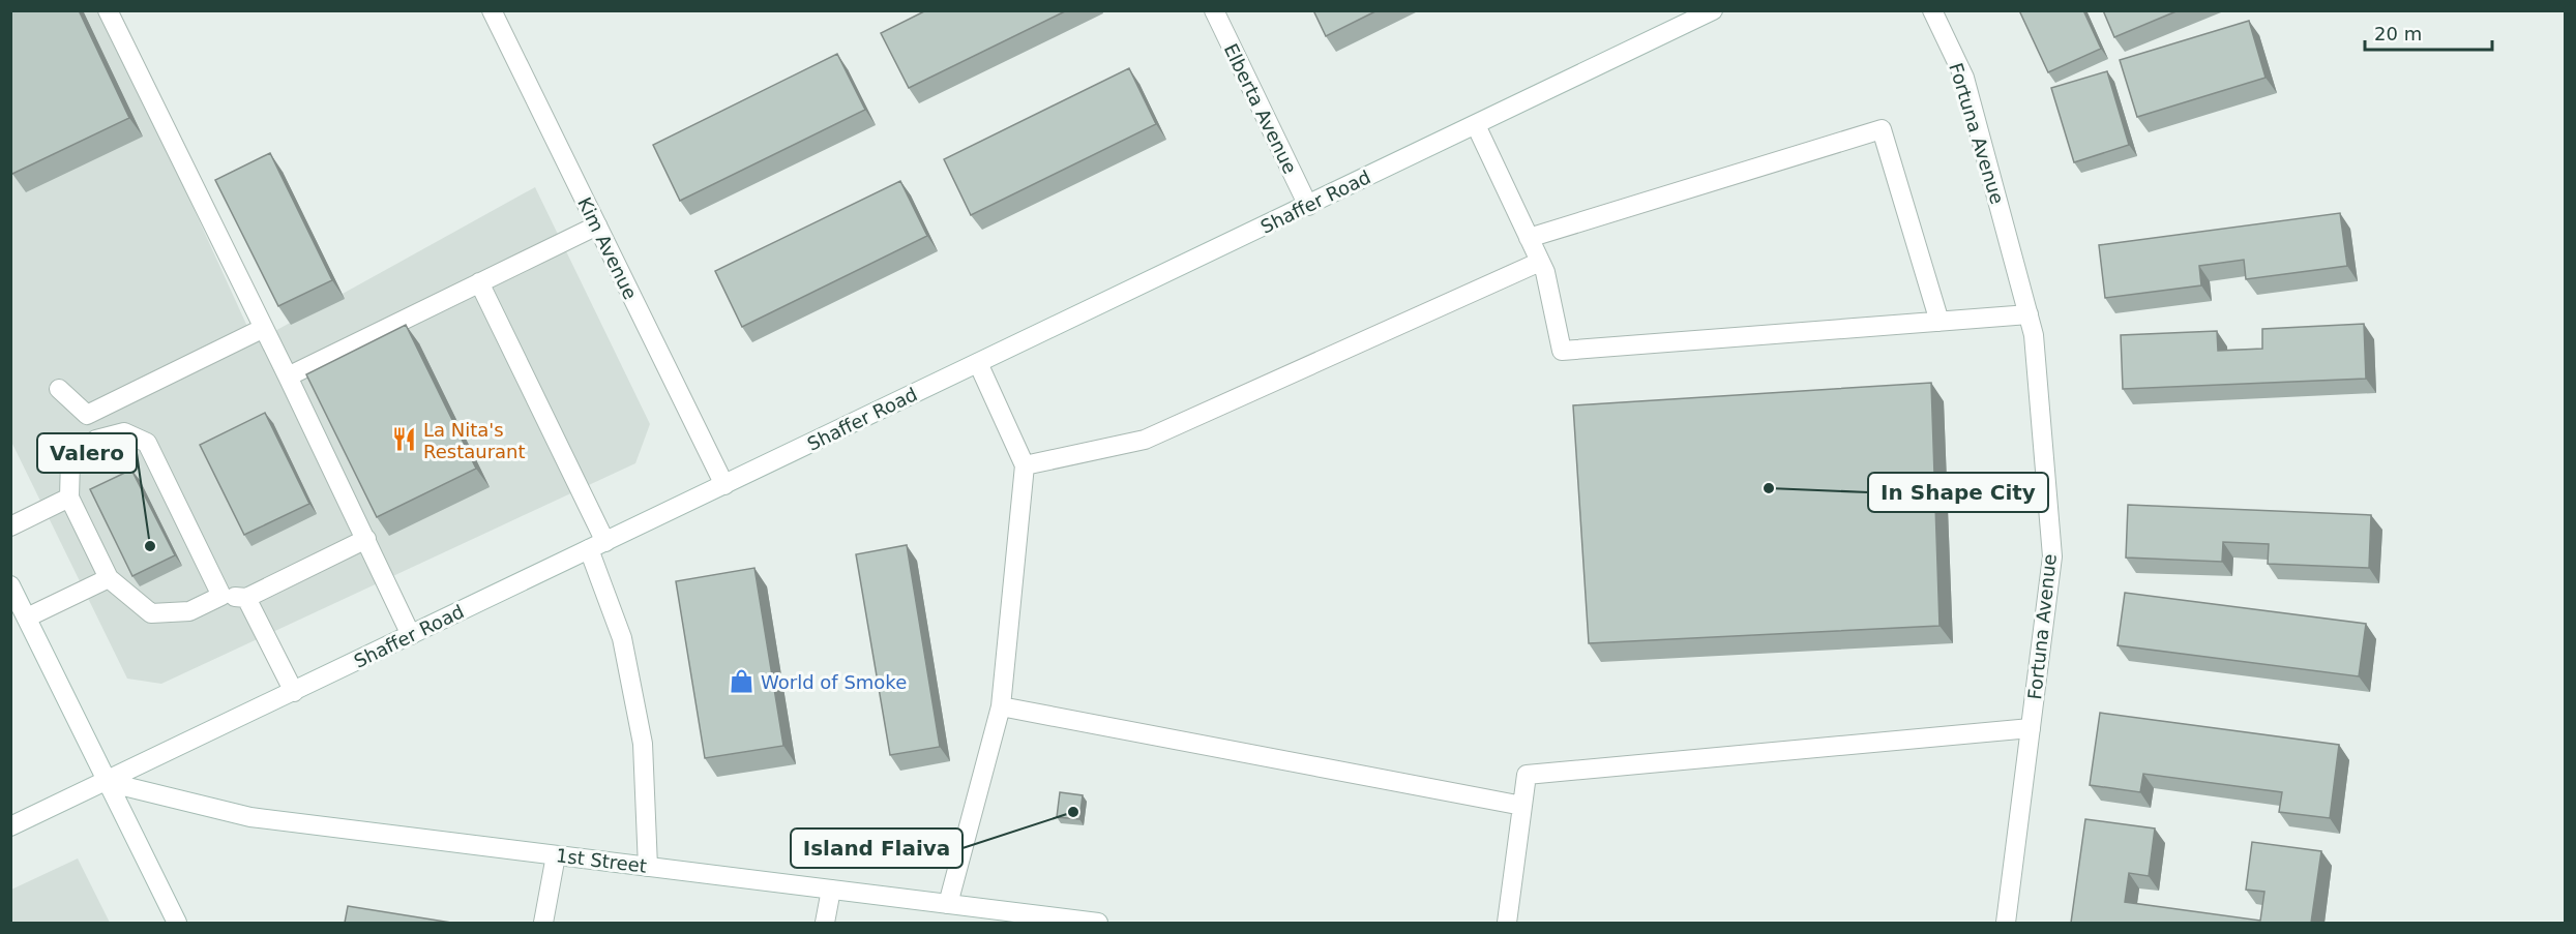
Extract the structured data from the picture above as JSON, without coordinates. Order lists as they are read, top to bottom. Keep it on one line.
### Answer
{"streets":{"street":["Elberta Avenue","Fortuna Avenue","Shaffer Road","Kim Avenue","1st Street"]},"crossings":[["Elberta Avenue","Shaffer Road"],["Shaffer Road","Kim Avenue"],["Shaffer Road","1st Street"]],"places":{"restaurant":["La Nita's Restaurant"],"other":["In Shape City","Valero","Island Flaiva"],"shop":["World of Smoke"]},"scale_bar":"20 m"}
